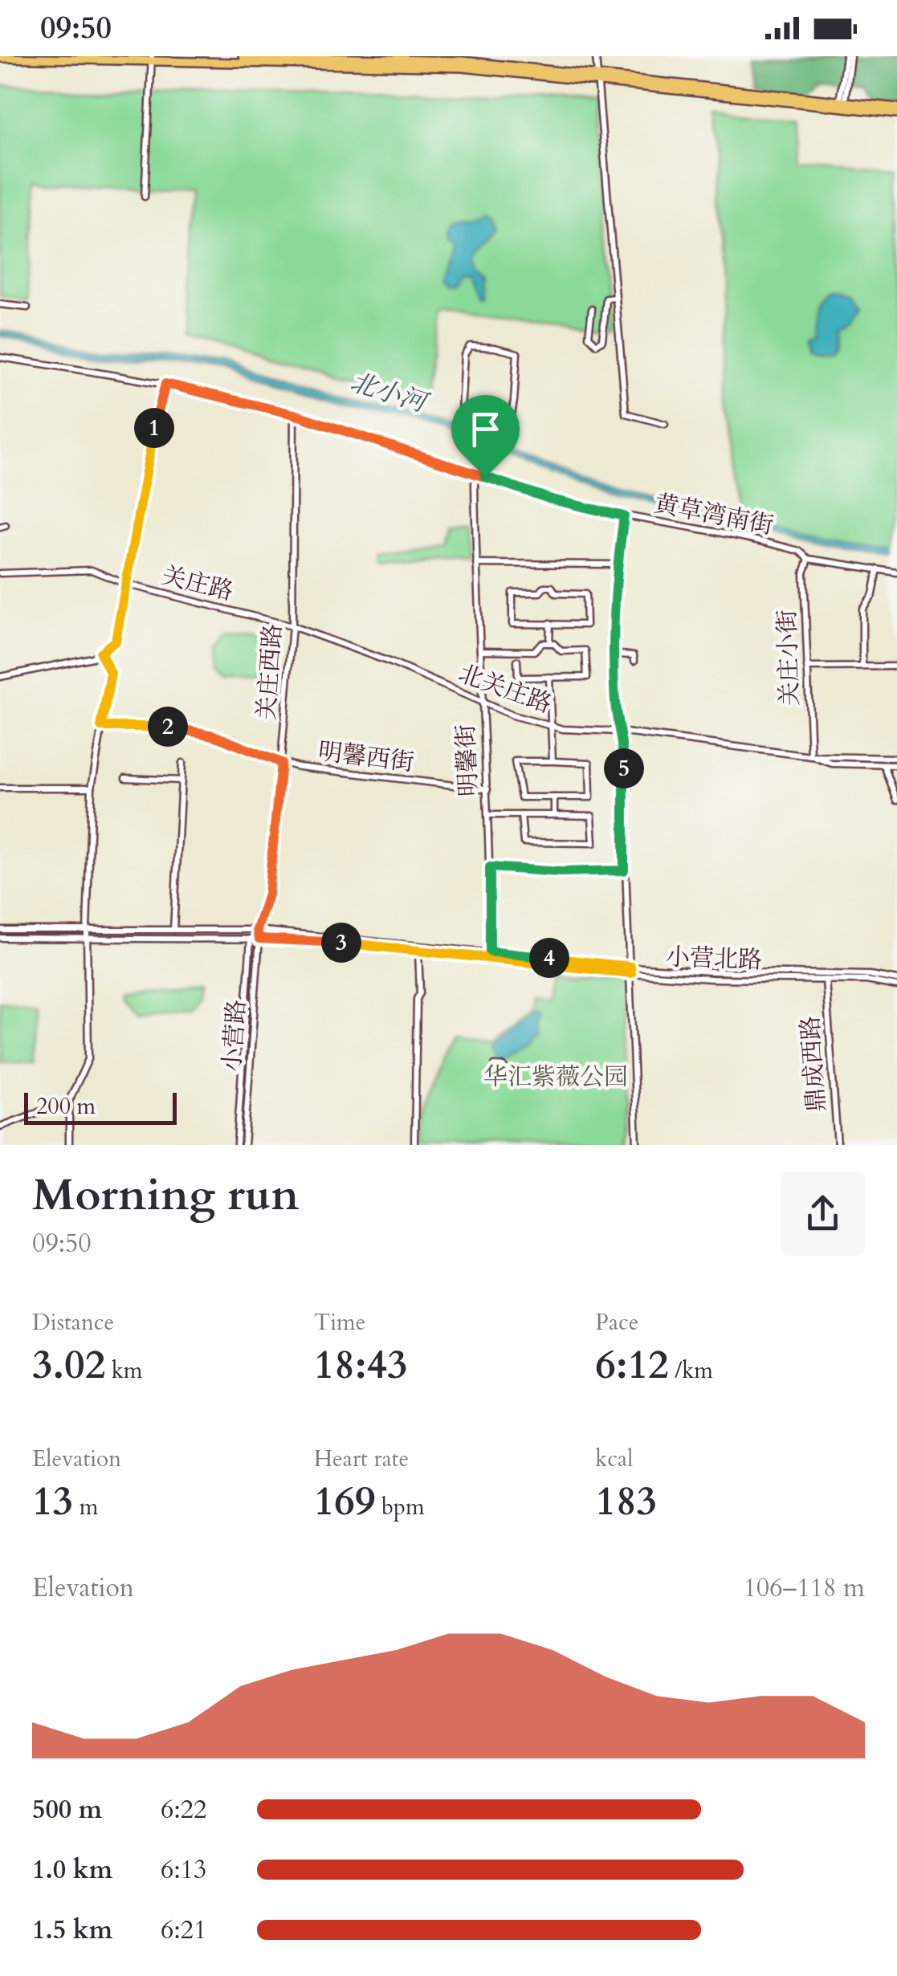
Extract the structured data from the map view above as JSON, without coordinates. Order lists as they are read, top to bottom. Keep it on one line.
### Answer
{"streets":{"street":["黄草湾南街","关庄路","关庄小街","关庄西路","北关庄路","明馨西街","明馨街","小营北路","小营路","鼎成西路"]},"crossings":[["黄草湾南街","关庄小街"],["黄草湾南街","关庄西路"],["关庄路","关庄西路"],["关庄路","北关庄路"],["关庄小街","北关庄路"],["关庄西路","北关庄路"],["关庄西路","明馨西街"],["关庄西路","小营北路"],["关庄西路","小营路"],["北关庄路","明馨街"],["明馨西街","明馨街"],["明馨街","小营北路"],["小营北路","小营路"],["小营北路","鼎成西路"]],"water":["北小河"],"parks":["华汇紫薇公园"],"scale_bar":"200 m","page":{"status":"09:50","pins":["1","2","5","3","4"],"scale":"200 m","heading":["Morning run","09:50"],"stats":[["Distance","3.02 km"],["Time","18:43"],["Pace","6:12 /km"],["Elevation","13 m"],["Heart rate","169 bpm"],["kcal","183"]],"chart":["Elevation","106–118 m"],"list":[{"name":"500 m","note":"6:22"},{"name":"1.0 km","note":"6:13"},{"name":"1.5 km","note":"6:21"}]}}
